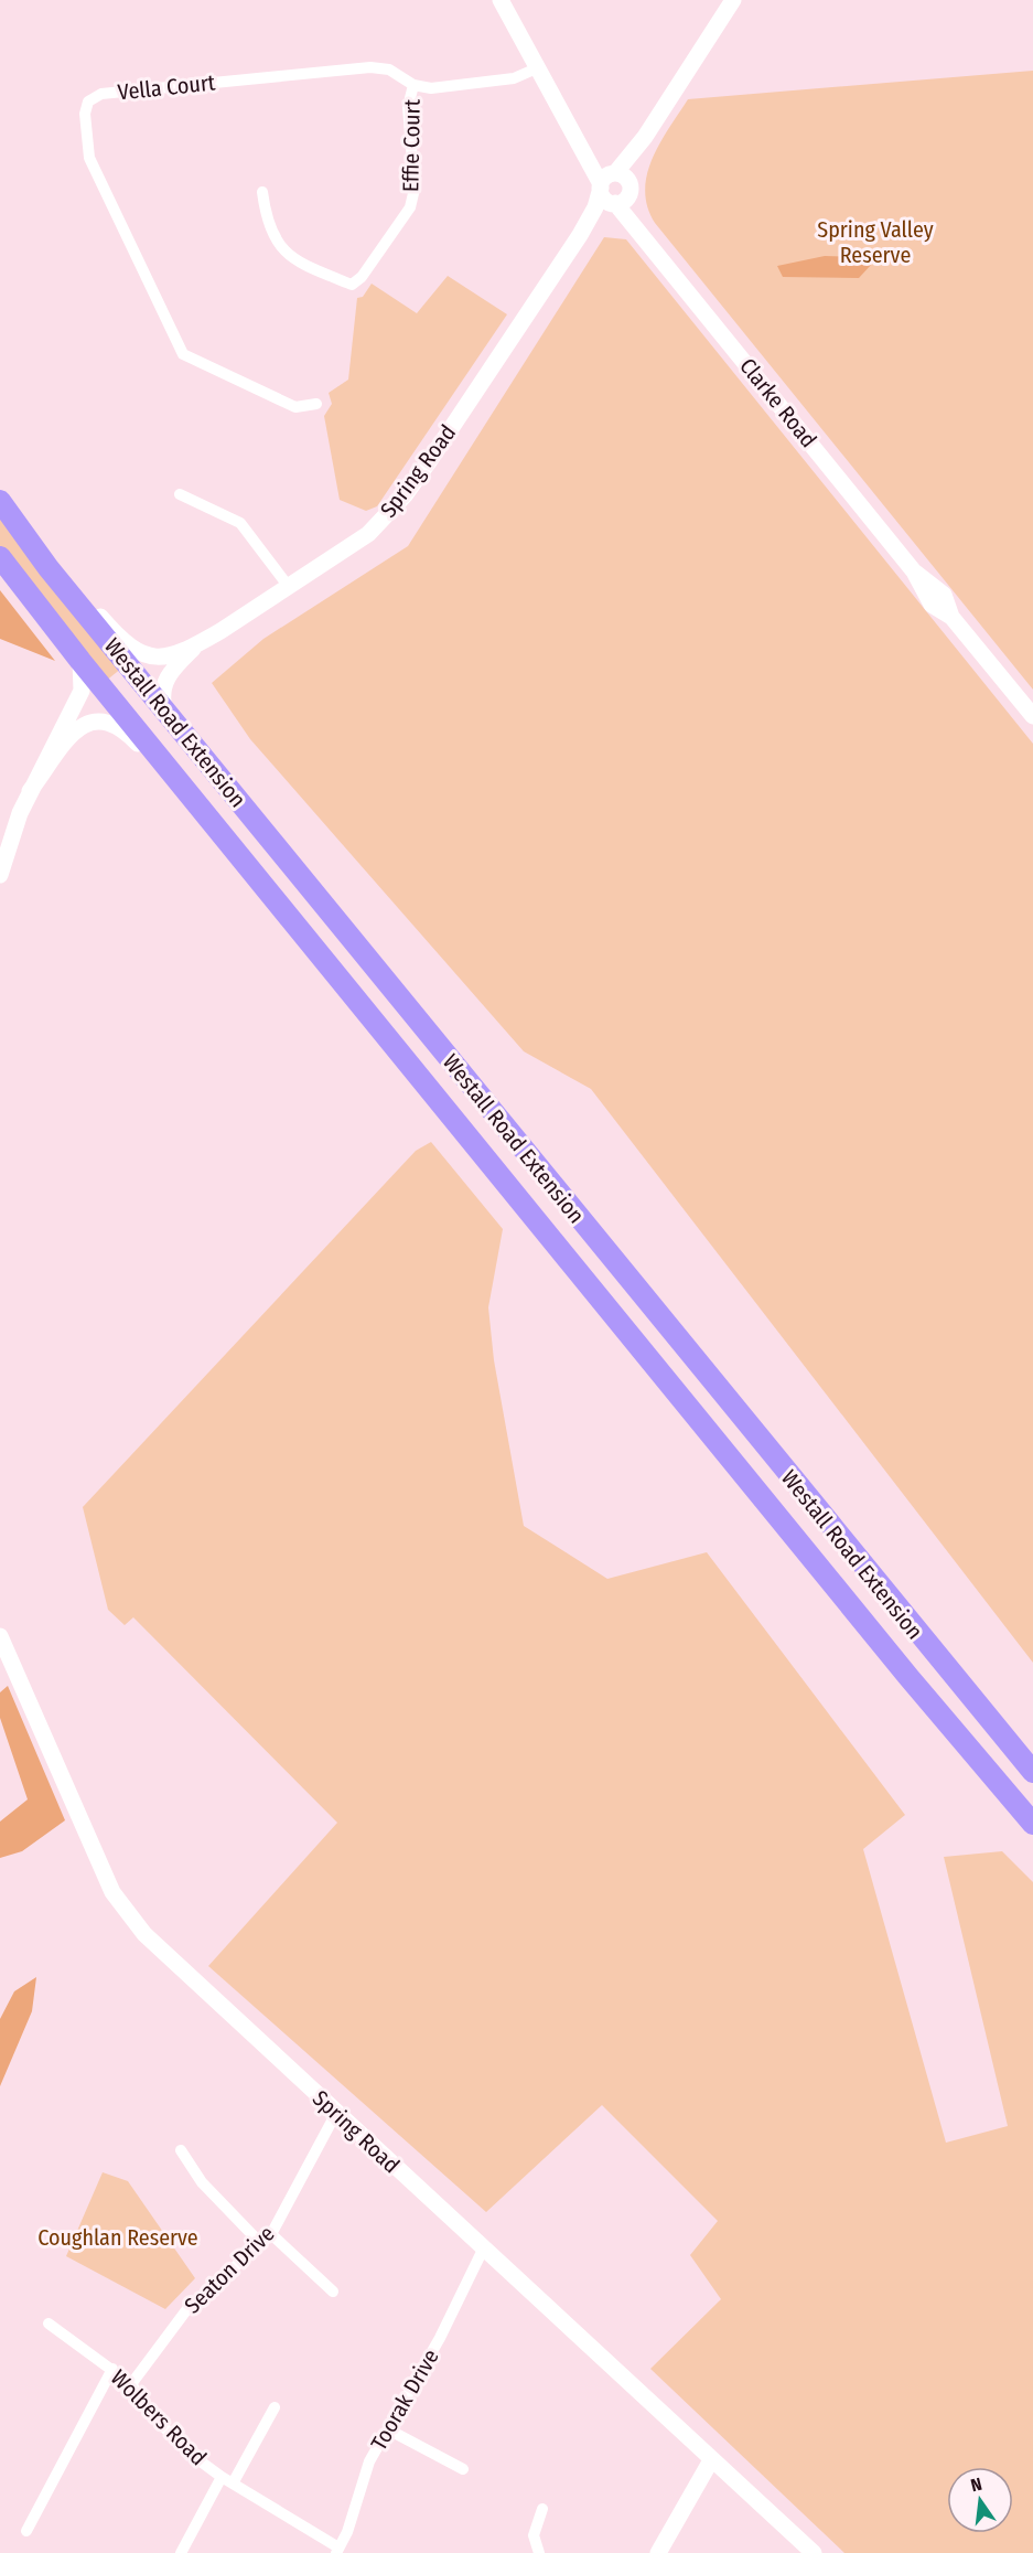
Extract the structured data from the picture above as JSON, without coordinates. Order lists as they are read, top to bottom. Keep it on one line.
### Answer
{"streets":{"highway":["Westall Road Extension"],"main road":["Clarke Road","Spring Road"],"street":["Vella Court","Effie Court","Seaton Drive","Toorak Drive","Wolbers Road"]},"crossings":[["Vella Court","Effie Court"],["Clarke Road","Spring Road"],["Spring Road","Westall Road Extension"],["Spring Road","Seaton Drive"],["Spring Road","Toorak Drive"],["Seaton Drive","Wolbers Road"],["Toorak Drive","Wolbers Road"]],"parks":["Spring Valley Reserve","Coughlan Reserve"],"north":"top"}
